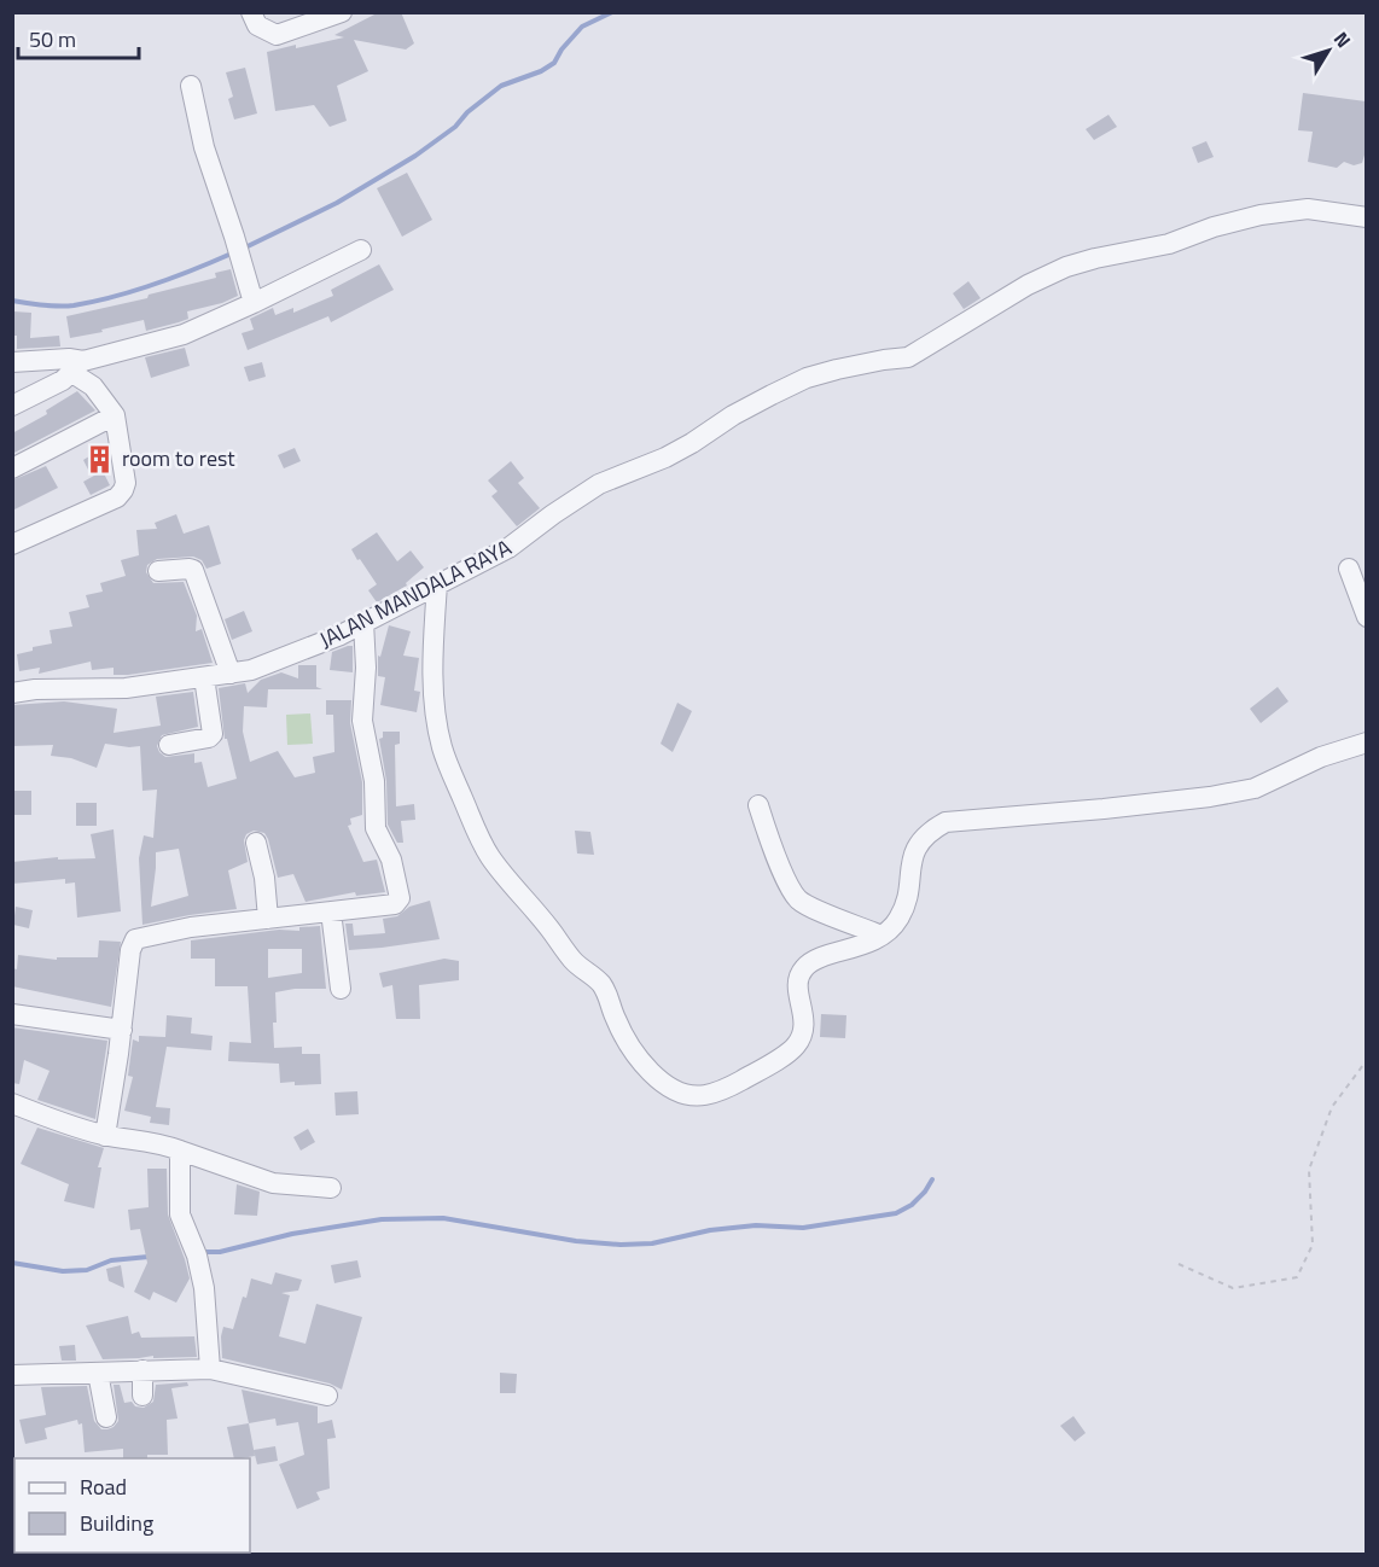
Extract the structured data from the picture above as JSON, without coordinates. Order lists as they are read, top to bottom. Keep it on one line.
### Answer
{"streets":{"street":["JALAN MANDALA RAYA"]},"places":{"building":["room to rest"]},"legend":["Road","Building"],"scale_bar":"50 m","north":"top right"}
